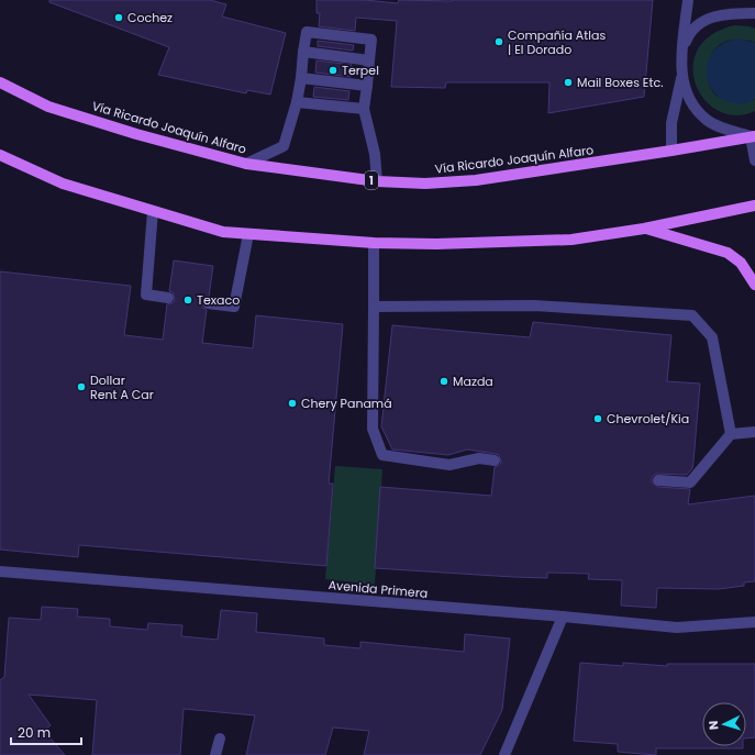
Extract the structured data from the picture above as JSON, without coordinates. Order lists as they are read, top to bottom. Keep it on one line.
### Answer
{"streets":{"main road":["Vía Ricardo Joaquín Alfaro","1"],"street":["Avenida Primera"]},"places":["Cochez","Compañía Atlas | El Dorado","Terpel","Mail Boxes Etc.","Texaco","Mazda","Dollar Rent A Car","Chery Panamá","Chevrolet/Kia"],"scale_bar":"20 m","north":"left"}
